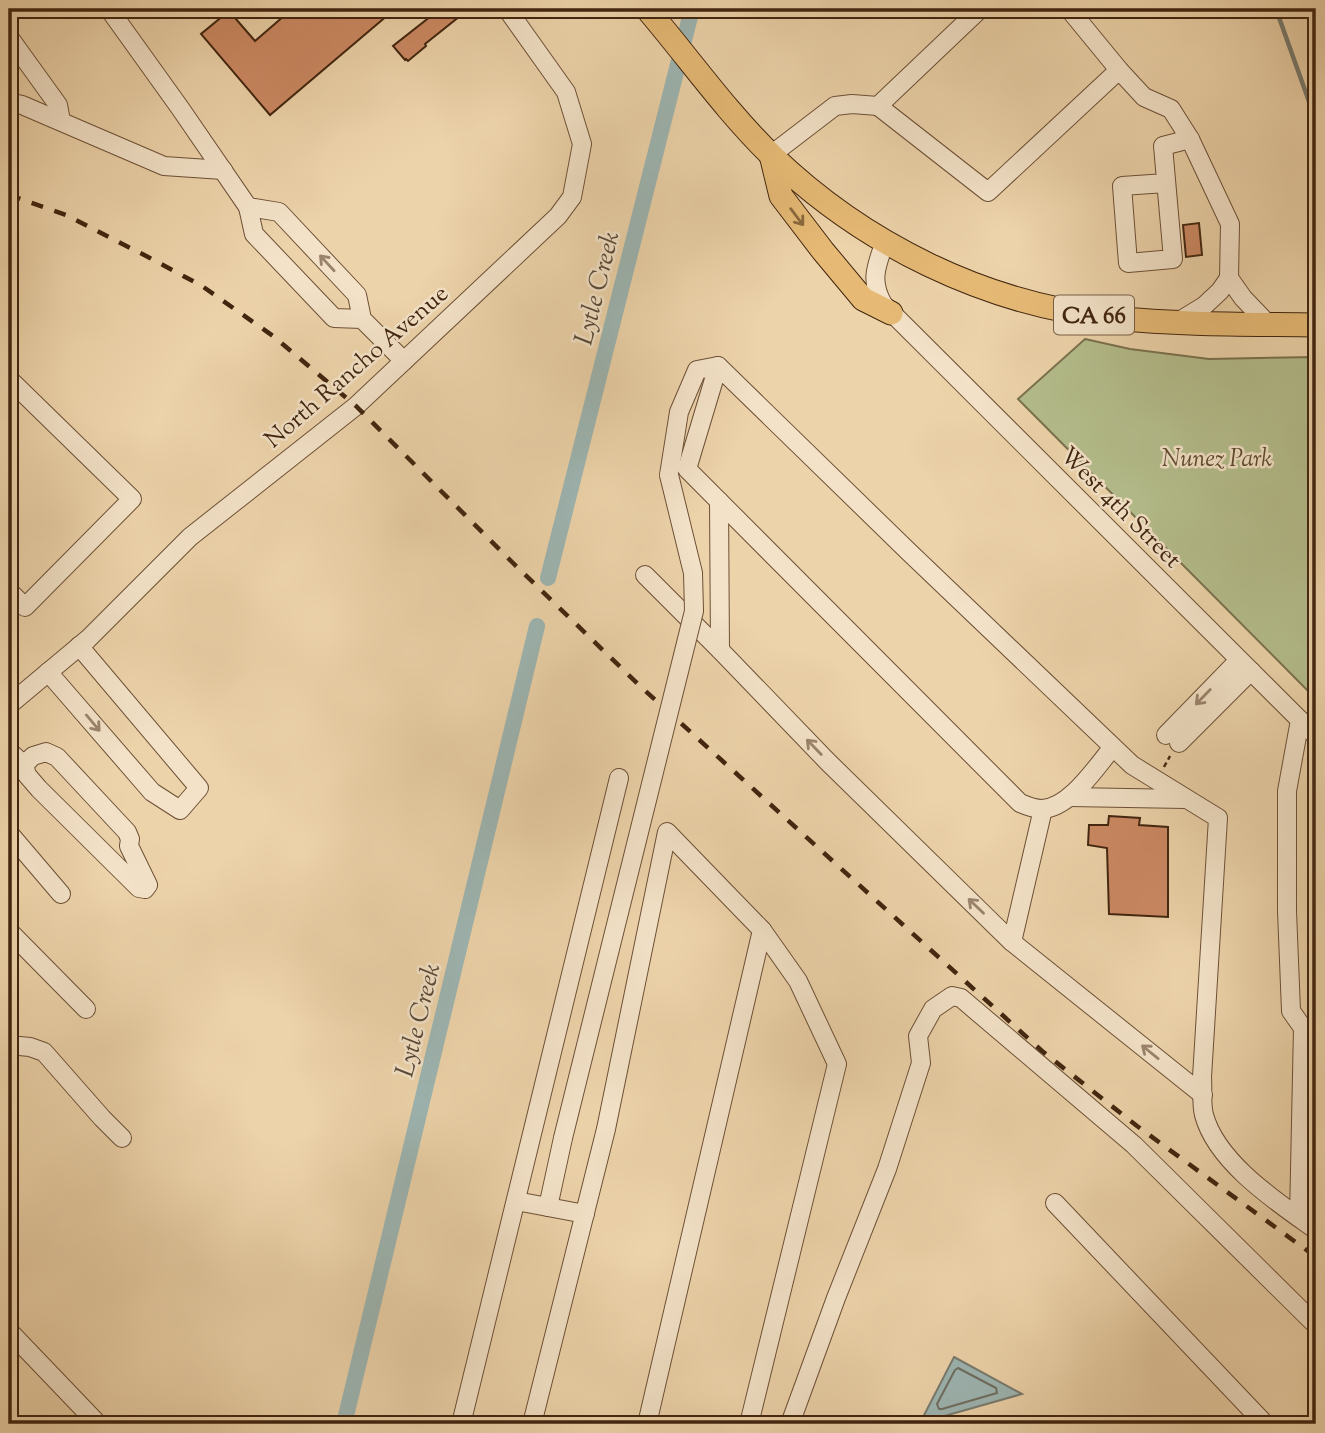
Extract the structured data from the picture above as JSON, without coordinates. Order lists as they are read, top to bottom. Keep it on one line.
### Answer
{"streets":{"main road":["CA 66"],"street":["North Rancho Avenue","West 4th Street"]},"crossings":[["CA 66","West 4th Street"]],"water":["Lytle Creek"],"parks":["Nunez Park"]}
